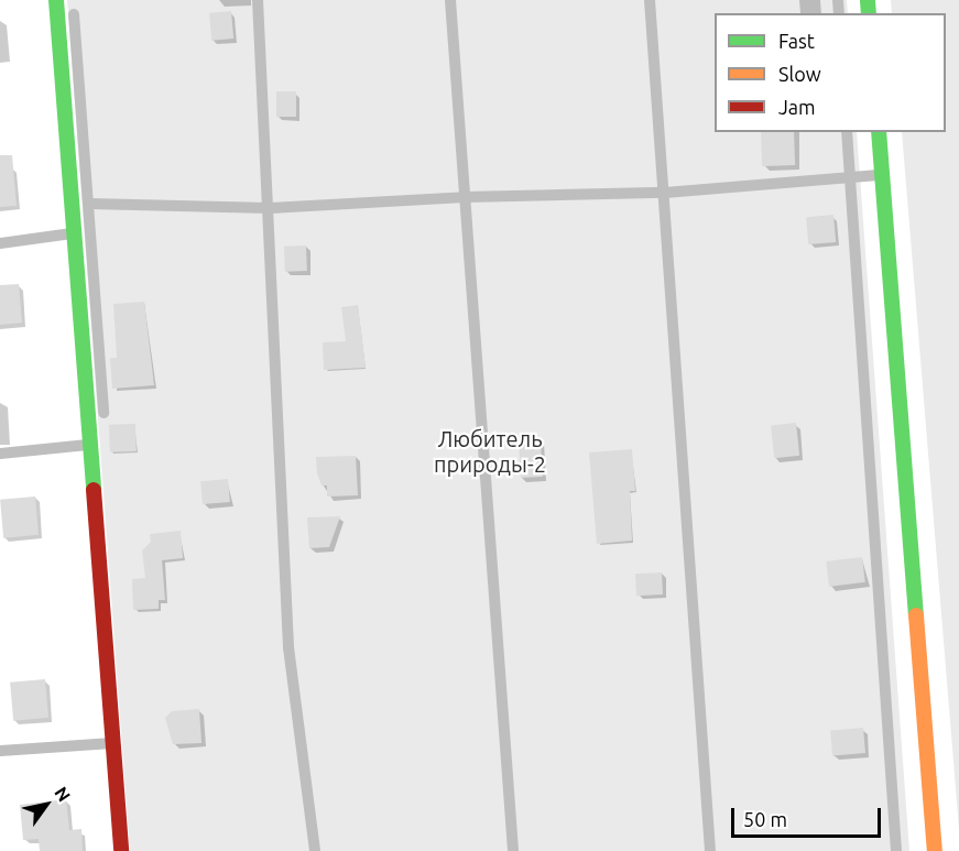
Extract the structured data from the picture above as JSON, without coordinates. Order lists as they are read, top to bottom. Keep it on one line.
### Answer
{"parks":["Любитель природы-2"],"legend":["Fast","Slow","Jam"],"scale_bar":"50 m","north":"top right"}
